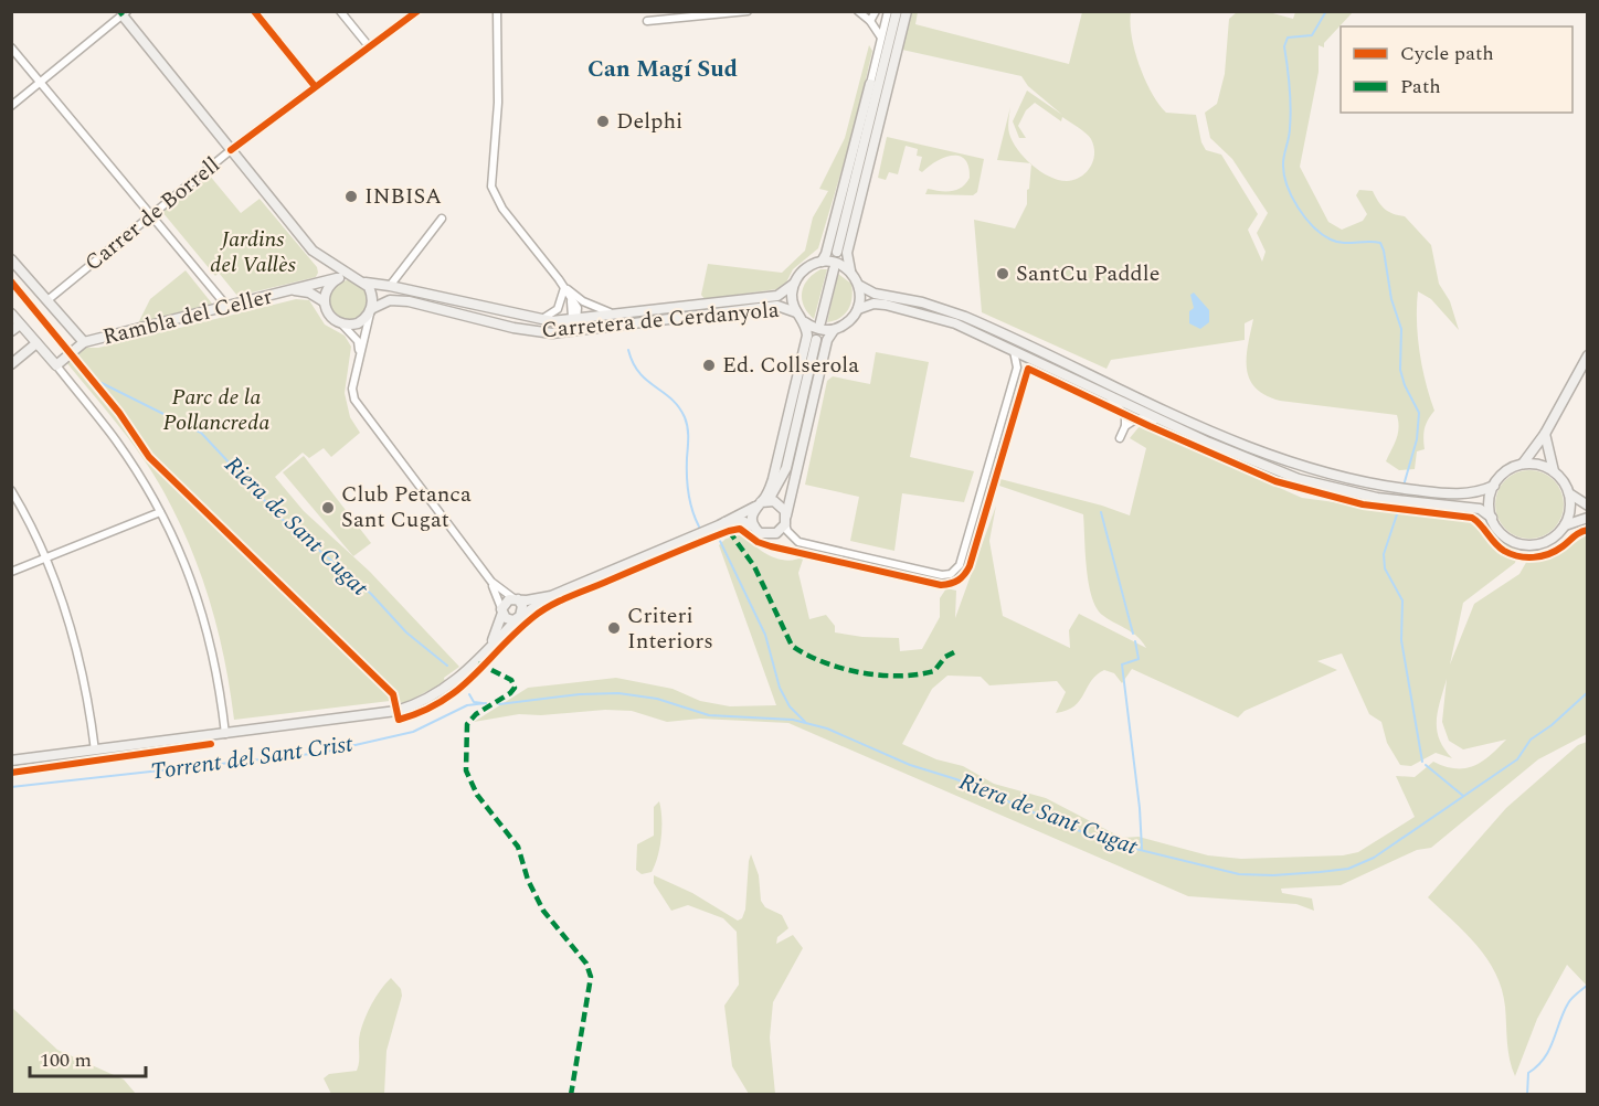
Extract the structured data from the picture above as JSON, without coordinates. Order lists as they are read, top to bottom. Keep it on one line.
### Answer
{"streets":{"main road":["Rambla del Celler","Carretera de Cerdanyola"],"street":["Carrer de Borrell"]},"crossings":[["Carrer de Borrell","Rambla del Celler"],["Rambla del Celler","Carretera de Cerdanyola"]],"districts":["Can Magí Sud"],"water":["Riera de Sant Cugat","Torrent del Sant Crist"],"parks":["Jardins del Vallès","Parc de la Pollancreda"],"places":["Delphi","INBISA","SantCu Paddle","Ed. Collserola","Club Petanca Sant Cugat","Criteri Interiors"],"legend":["Cycle path","Path"],"scale_bar":"100 m"}
